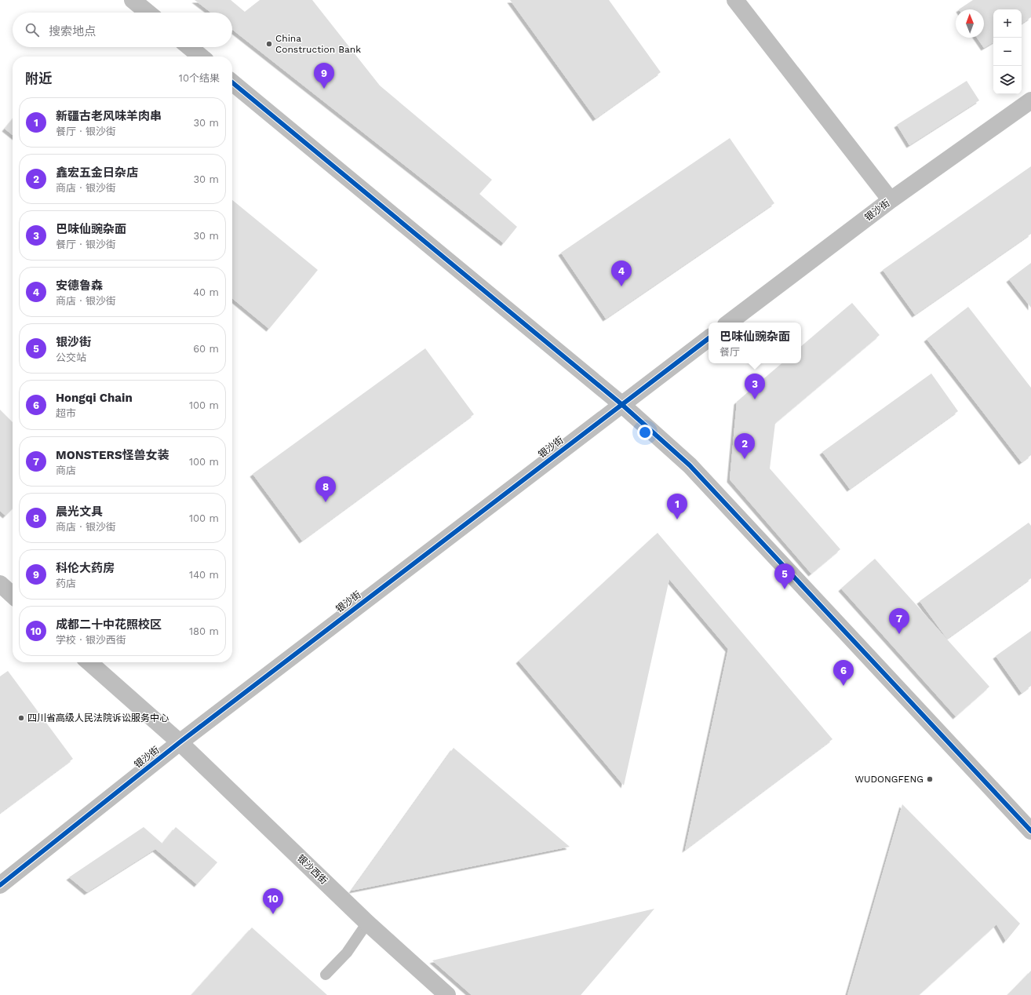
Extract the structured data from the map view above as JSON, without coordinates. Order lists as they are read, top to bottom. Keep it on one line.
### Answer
{"streets":{"street":["银沙街","银沙西街"]},"crossings":[["银沙街","银沙西街"]],"places":["China Construction Bank","四川省高级人民法院诉讼服务中心","WUDONGFENG"],"north":"top","page":{"map_buttons":["+","−"],"search":"搜索地点","heading":["附近","10个结果"],"pins":["9","4","3","2","8","1","5","7","6","10"],"list":[{"mark":"1","name":"新疆古老风味羊肉串","note":"餐厅 · 银沙街","value":"30 m"},{"mark":"2","name":"鑫宏五金日杂店","note":"商店 · 银沙街","value":"30 m"},{"mark":"3","name":"巴味仙豌杂面","note":"餐厅 · 银沙街","value":"30 m"},{"mark":"4","name":"安德鲁森","note":"商店 · 银沙街","value":"40 m"},{"mark":"5","name":"银沙街","note":"公交站","value":"60 m"},{"mark":"6","name":"Hongqi Chain","note":"超市","value":"100 m"},{"mark":"7","name":"MONSTERS怪兽女装","note":"商店","value":"100 m"},{"mark":"8","name":"晨光文具","note":"商店 · 银沙街","value":"100 m"},{"mark":"9","name":"科伦大药房","note":"药店","value":"140 m"},{"mark":"10","name":"成都二十中花照校区","note":"学校 · 银沙西街","value":"180 m"}],"popup":["巴味仙豌杂面","餐厅"]}}
